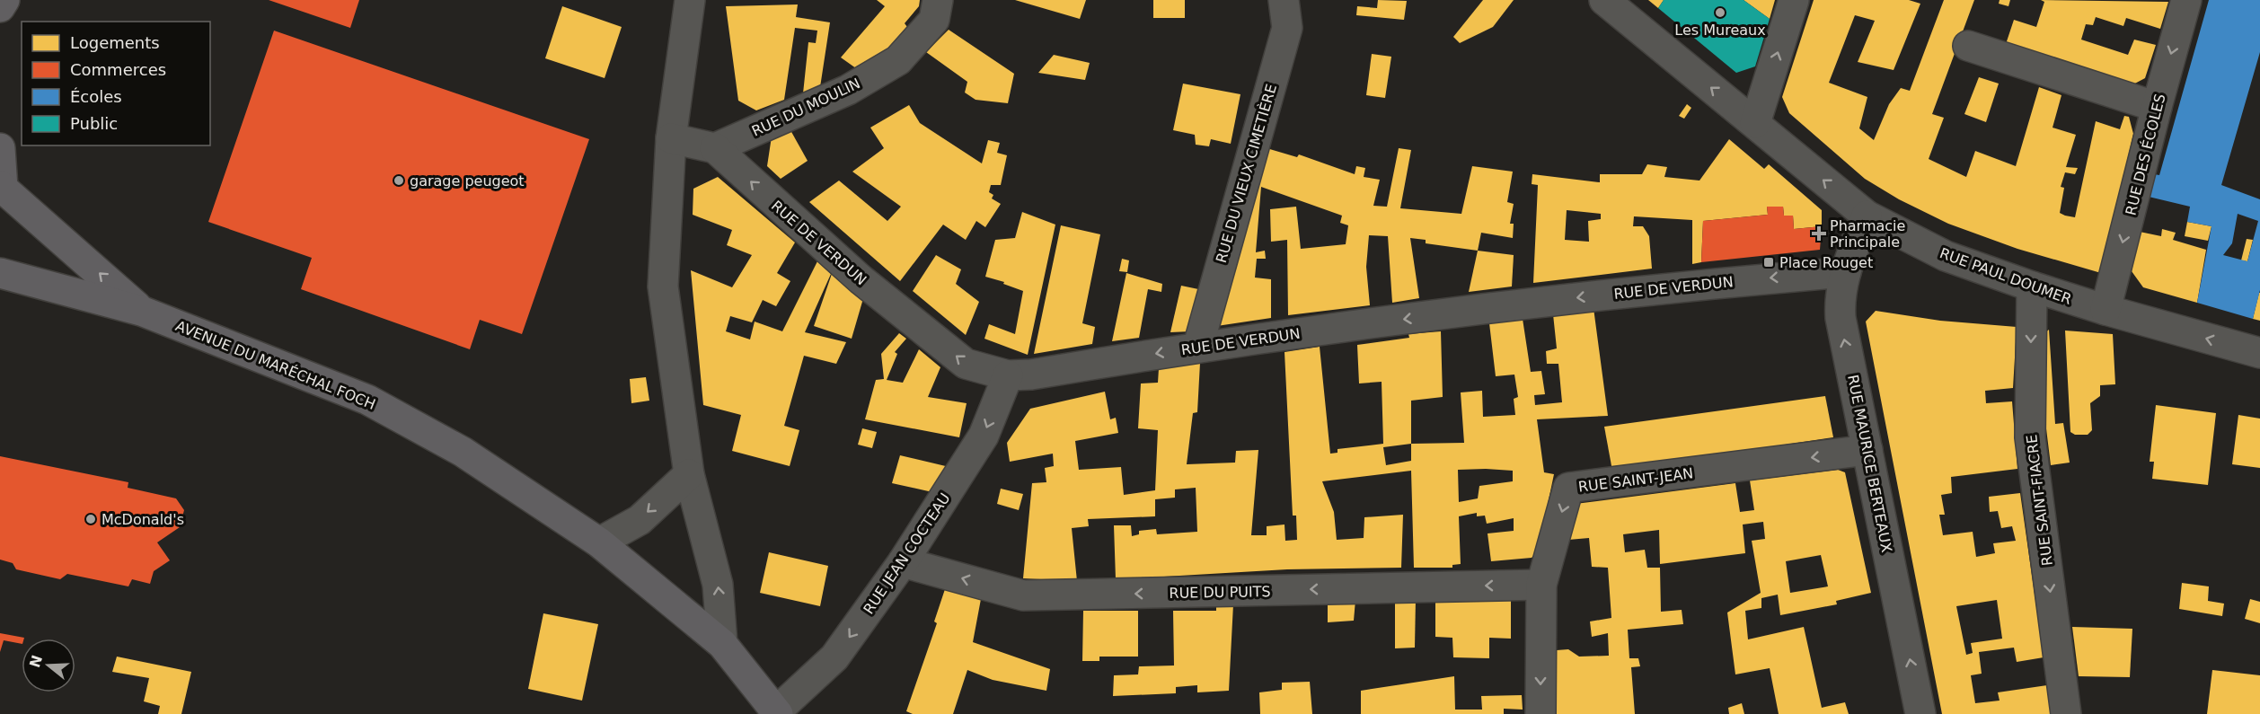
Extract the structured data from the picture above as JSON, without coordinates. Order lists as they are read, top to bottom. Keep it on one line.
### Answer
{"streets":{"main road":["AVENUE DU MARÉCHAL FOCH"],"street":["RUE DU MOULIN","RUE DES ÉCOLES","RUE DU VIEUX CIMETIÈRE","RUE DE VERDUN","RUE PAUL DOUMER","RUE MAURICE BERTEAUX","RUE SAINT-JEAN","RUE SAINT-FIACRE","RUE JEAN COCTEAU","RUE DU PUITS"]},"crossings":[["RUE DU MOULIN","RUE DE VERDUN"],["RUE DES ÉCOLES","RUE PAUL DOUMER"],["RUE DU VIEUX CIMETIÈRE","RUE DE VERDUN"],["RUE DE VERDUN","RUE MAURICE BERTEAUX"],["RUE DE VERDUN","RUE JEAN COCTEAU"],["RUE PAUL DOUMER","RUE MAURICE BERTEAUX"],["RUE PAUL DOUMER","RUE SAINT-FIACRE"],["AVENUE DU MARÉCHAL FOCH","RUE JEAN COCTEAU"],["RUE MAURICE BERTEAUX","RUE SAINT-JEAN"],["RUE SAINT-JEAN","RUE DU PUITS"],["RUE JEAN COCTEAU","RUE DU PUITS"]],"one_way":["RUE DES ÉCOLES","RUE DE VERDUN","RUE PAUL DOUMER","RUE MAURICE BERTEAUX","RUE SAINT-FIACRE","RUE JEAN COCTEAU","RUE DU PUITS"],"places":{"other":["Les Mureaux","garage peugeot","McDonald's"],"health":["Pharmacie Principale"],"transit":["Place Rouget"]},"legend":["Logements","Commerces","Écoles","Public"],"north":"left"}
